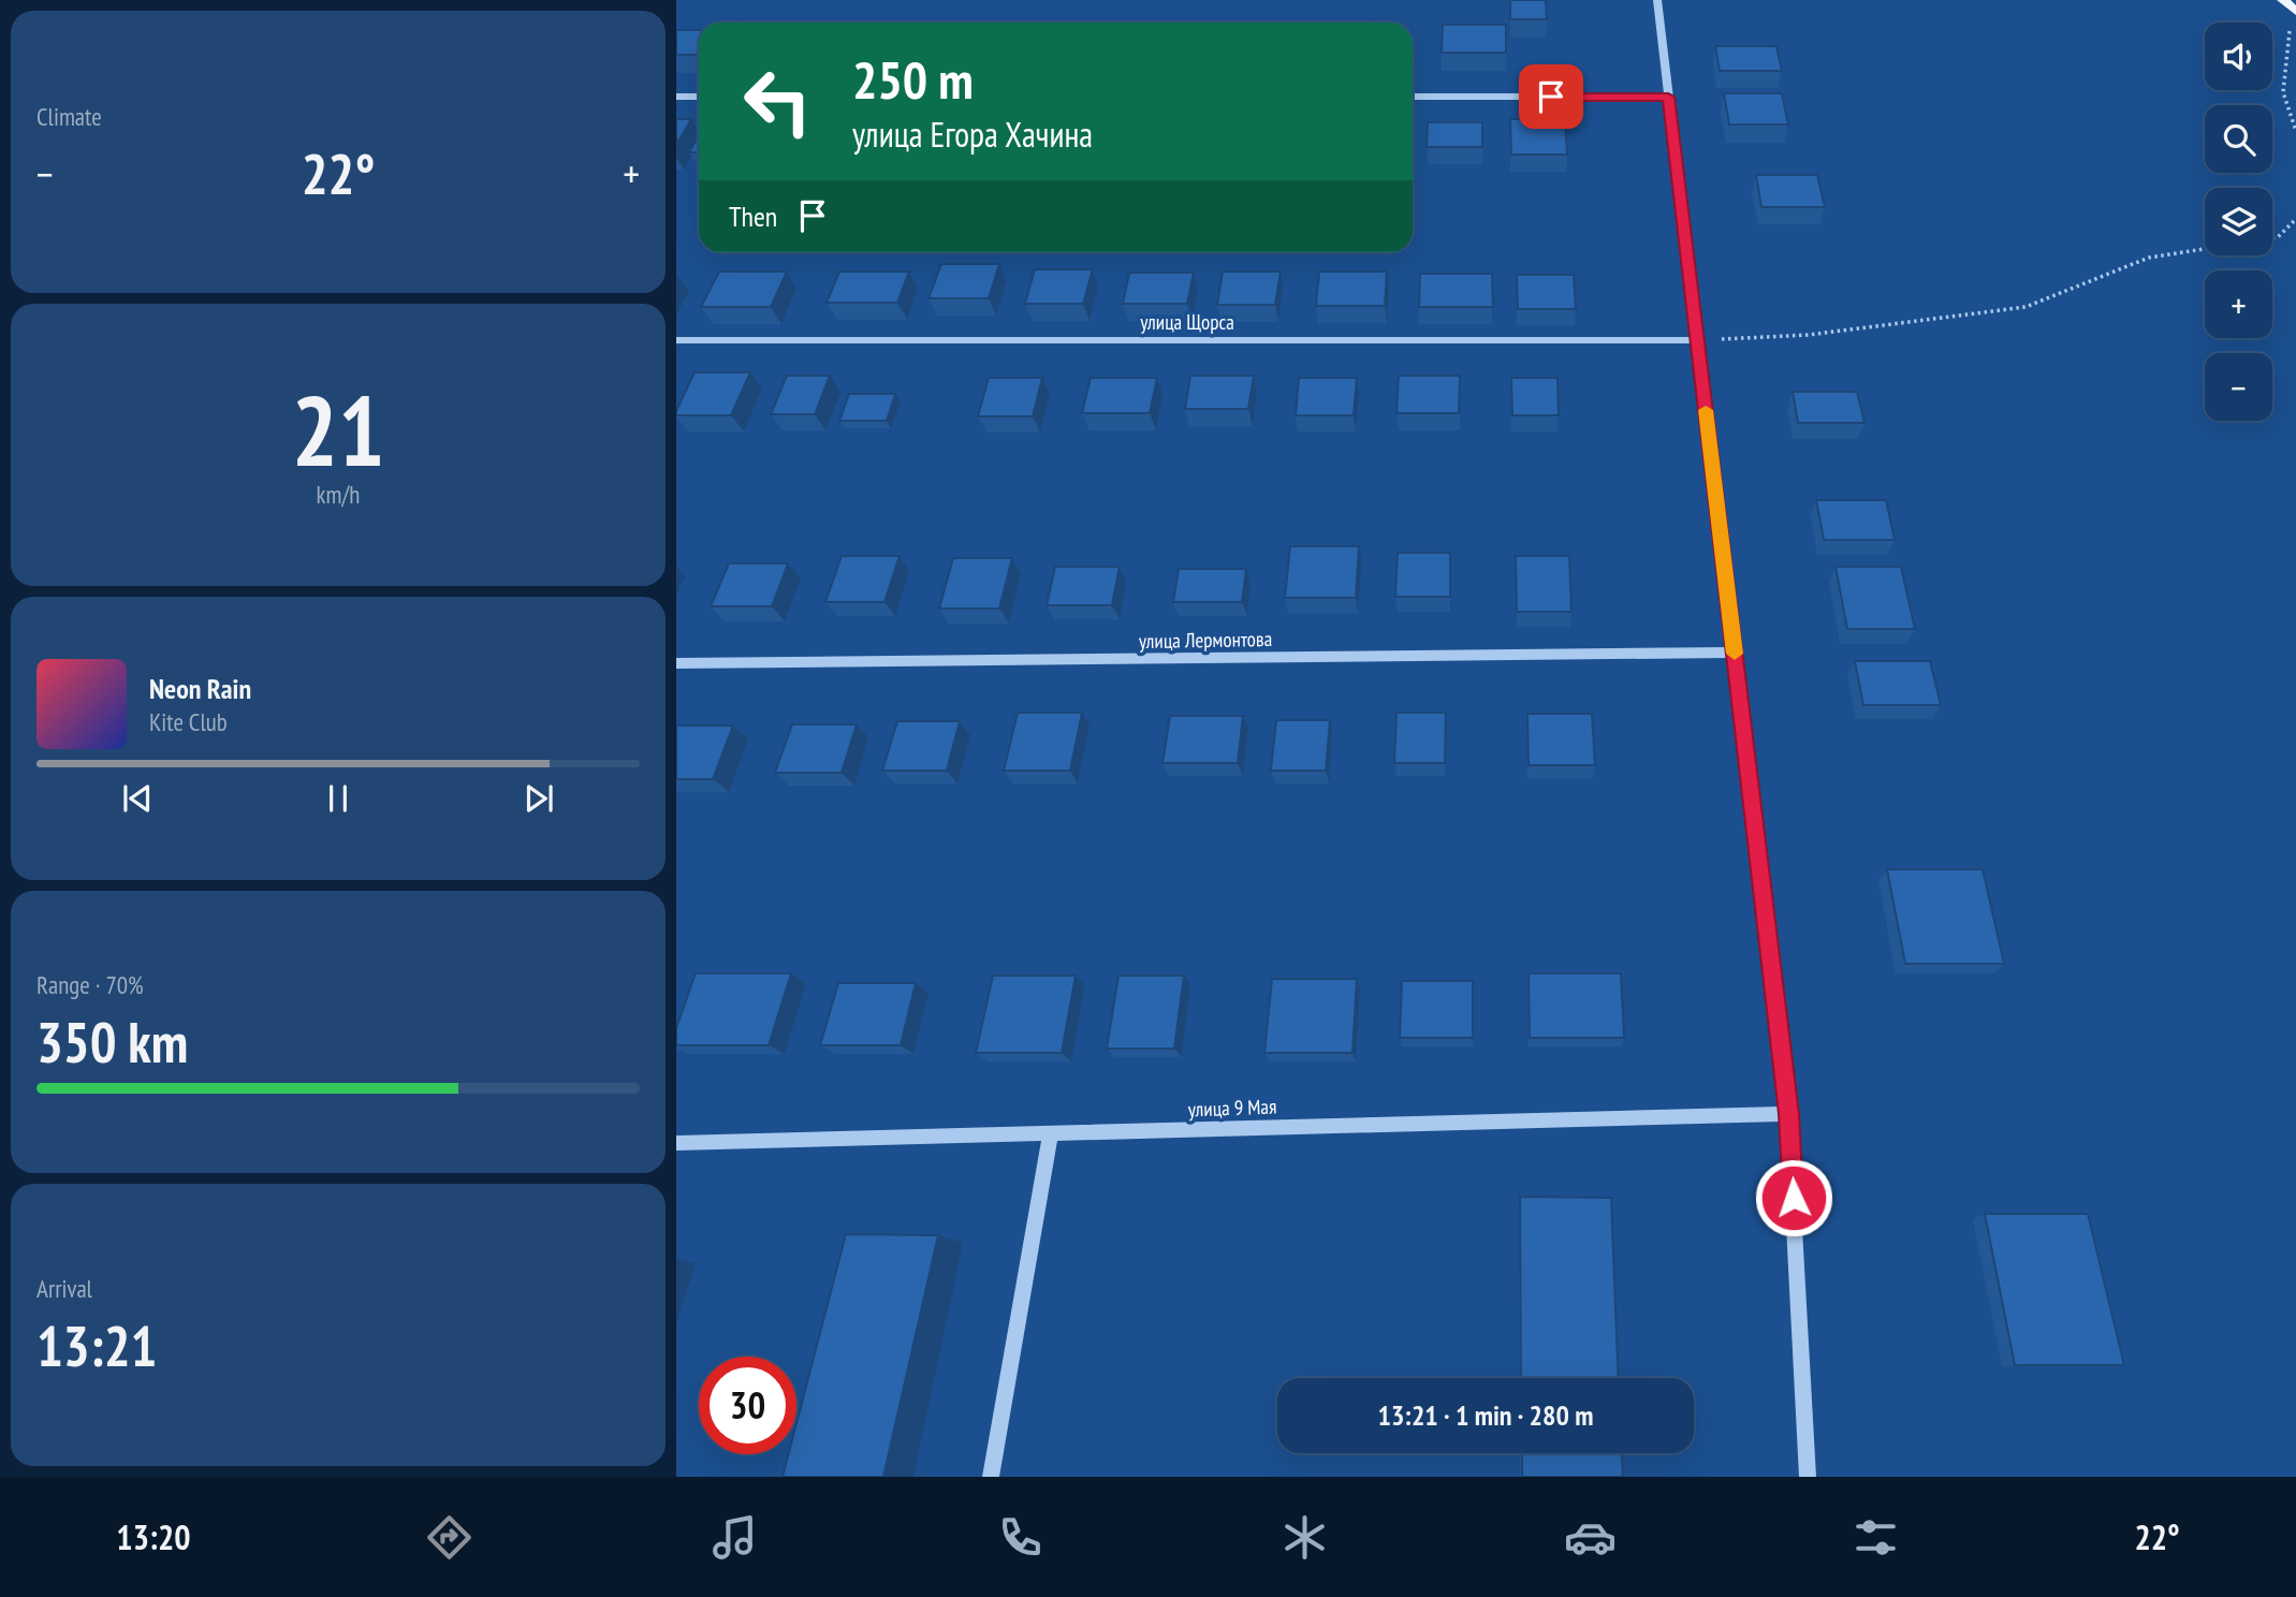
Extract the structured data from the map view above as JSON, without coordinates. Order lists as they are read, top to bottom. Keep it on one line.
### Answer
{"streets":{"street":["улица Щорса","улица Лермонтова","улица 9 Мая"]},"page":{"tile":["Climate",["21","km/h"],["Range · 70%","350 km"],["Arrival","13:21"]],"map_buttons":["+","−"],"turn":["250 m","улица Егора Хачина"],"heat":["−","22°","+"],"then":"Then","song":["Neon Rain","Kite Club"],"limit":"30","trip":"13:21 · 1 min · 280 m","tabs":["13:20","22°"]}}
